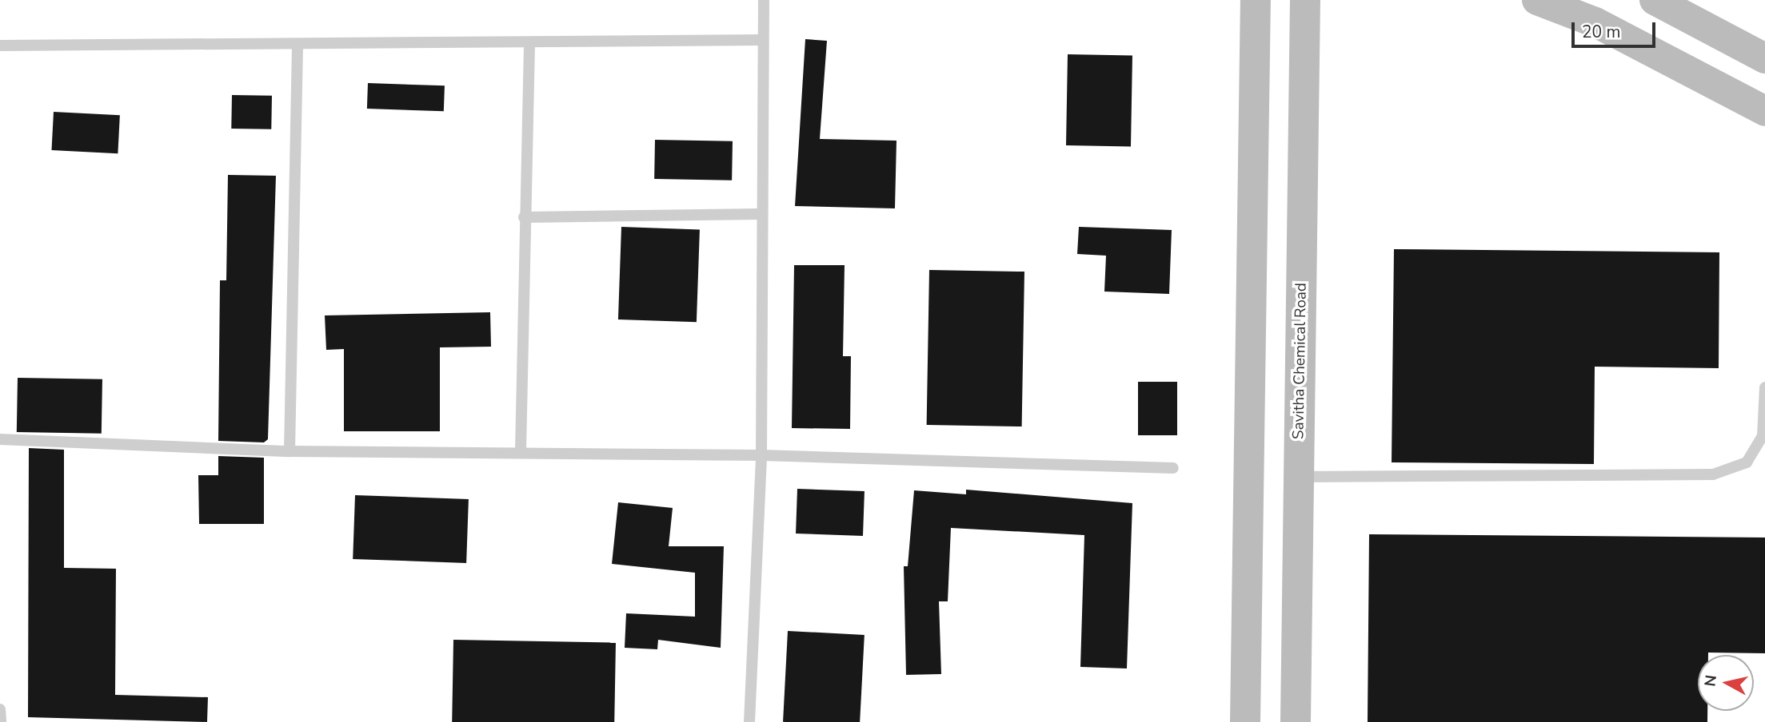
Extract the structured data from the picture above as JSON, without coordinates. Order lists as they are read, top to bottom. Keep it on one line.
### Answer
{"streets":{"main road":["Savitha Chemical Road"]},"scale_bar":"20 m","north":"left"}
